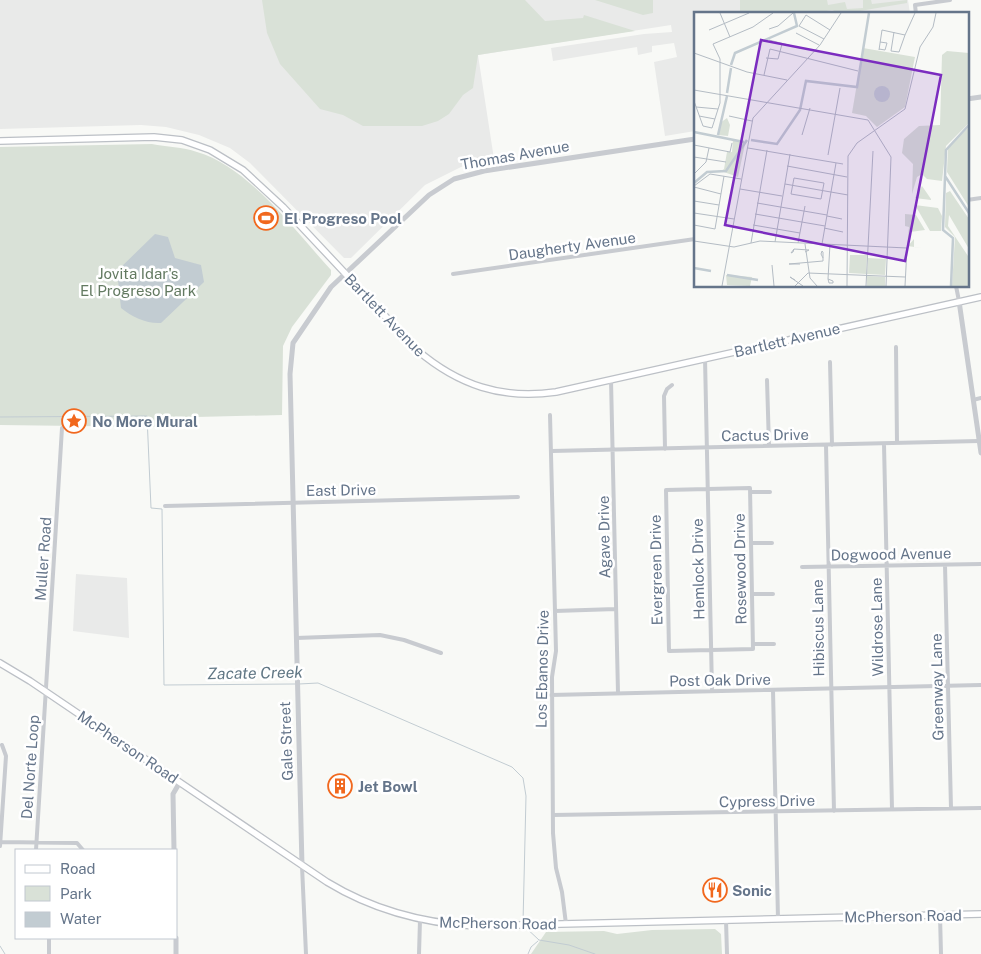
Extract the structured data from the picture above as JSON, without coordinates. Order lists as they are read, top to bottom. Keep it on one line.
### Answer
{"streets":{"main road":["Bartlett Avenue","McPherson Road"],"street":["Thomas Avenue","Daugherty Avenue","Cactus Drive","East Drive","Agave Drive","Dogwood Avenue","Muller Road","Hemlock Drive","Rosewood Drive","Evergreen Drive","Wildrose Lane","Hibiscus Lane","Los Ebanos Drive","Post Oak Drive","Greenway Lane","Gale Street","Del Norte Loop","Cypress Drive"]},"crossings":[["Thomas Avenue","Bartlett Avenue"],["Thomas Avenue","Gale Street"],["Bartlett Avenue","Agave Drive"],["Bartlett Avenue","Hemlock Drive"],["Cactus Drive","Agave Drive"],["Cactus Drive","Hemlock Drive"],["Cactus Drive","Wildrose Lane"],["Cactus Drive","Hibiscus Lane"],["Cactus Drive","Los Ebanos Drive"],["East Drive","Gale Street"],["Agave Drive","Post Oak Drive"],["Dogwood Avenue","Wildrose Lane"],["Dogwood Avenue","Hibiscus Lane"],["Dogwood Avenue","Greenway Lane"],["Muller Road","McPherson Road"],["Muller Road","Del Norte Loop"],["Hemlock Drive","Evergreen Drive"],["Hemlock Drive","Post Oak Drive"],["Wildrose Lane","Post Oak Drive"],["Wildrose Lane","Cypress Drive"],["Hibiscus Lane","Post Oak Drive"],["Hibiscus Lane","Cypress Drive"],["Los Ebanos Drive","Post Oak Drive"],["Los Ebanos Drive","McPherson Road"],["Los Ebanos Drive","Cypress Drive"],["Post Oak Drive","Greenway Lane"],["Greenway Lane","Cypress Drive"],["Gale Street","McPherson Road"],["McPherson Road","Del Norte Loop"]],"water":["Zacate Creek"],"parks":["Jovita Idar's El Progreso Park"],"places":{"sports":["El Progreso Pool"],"place":["No More Mural"],"building":["Jet Bowl"],"restaurant":["Sonic"]},"legend":["Road","Park","Water"]}
